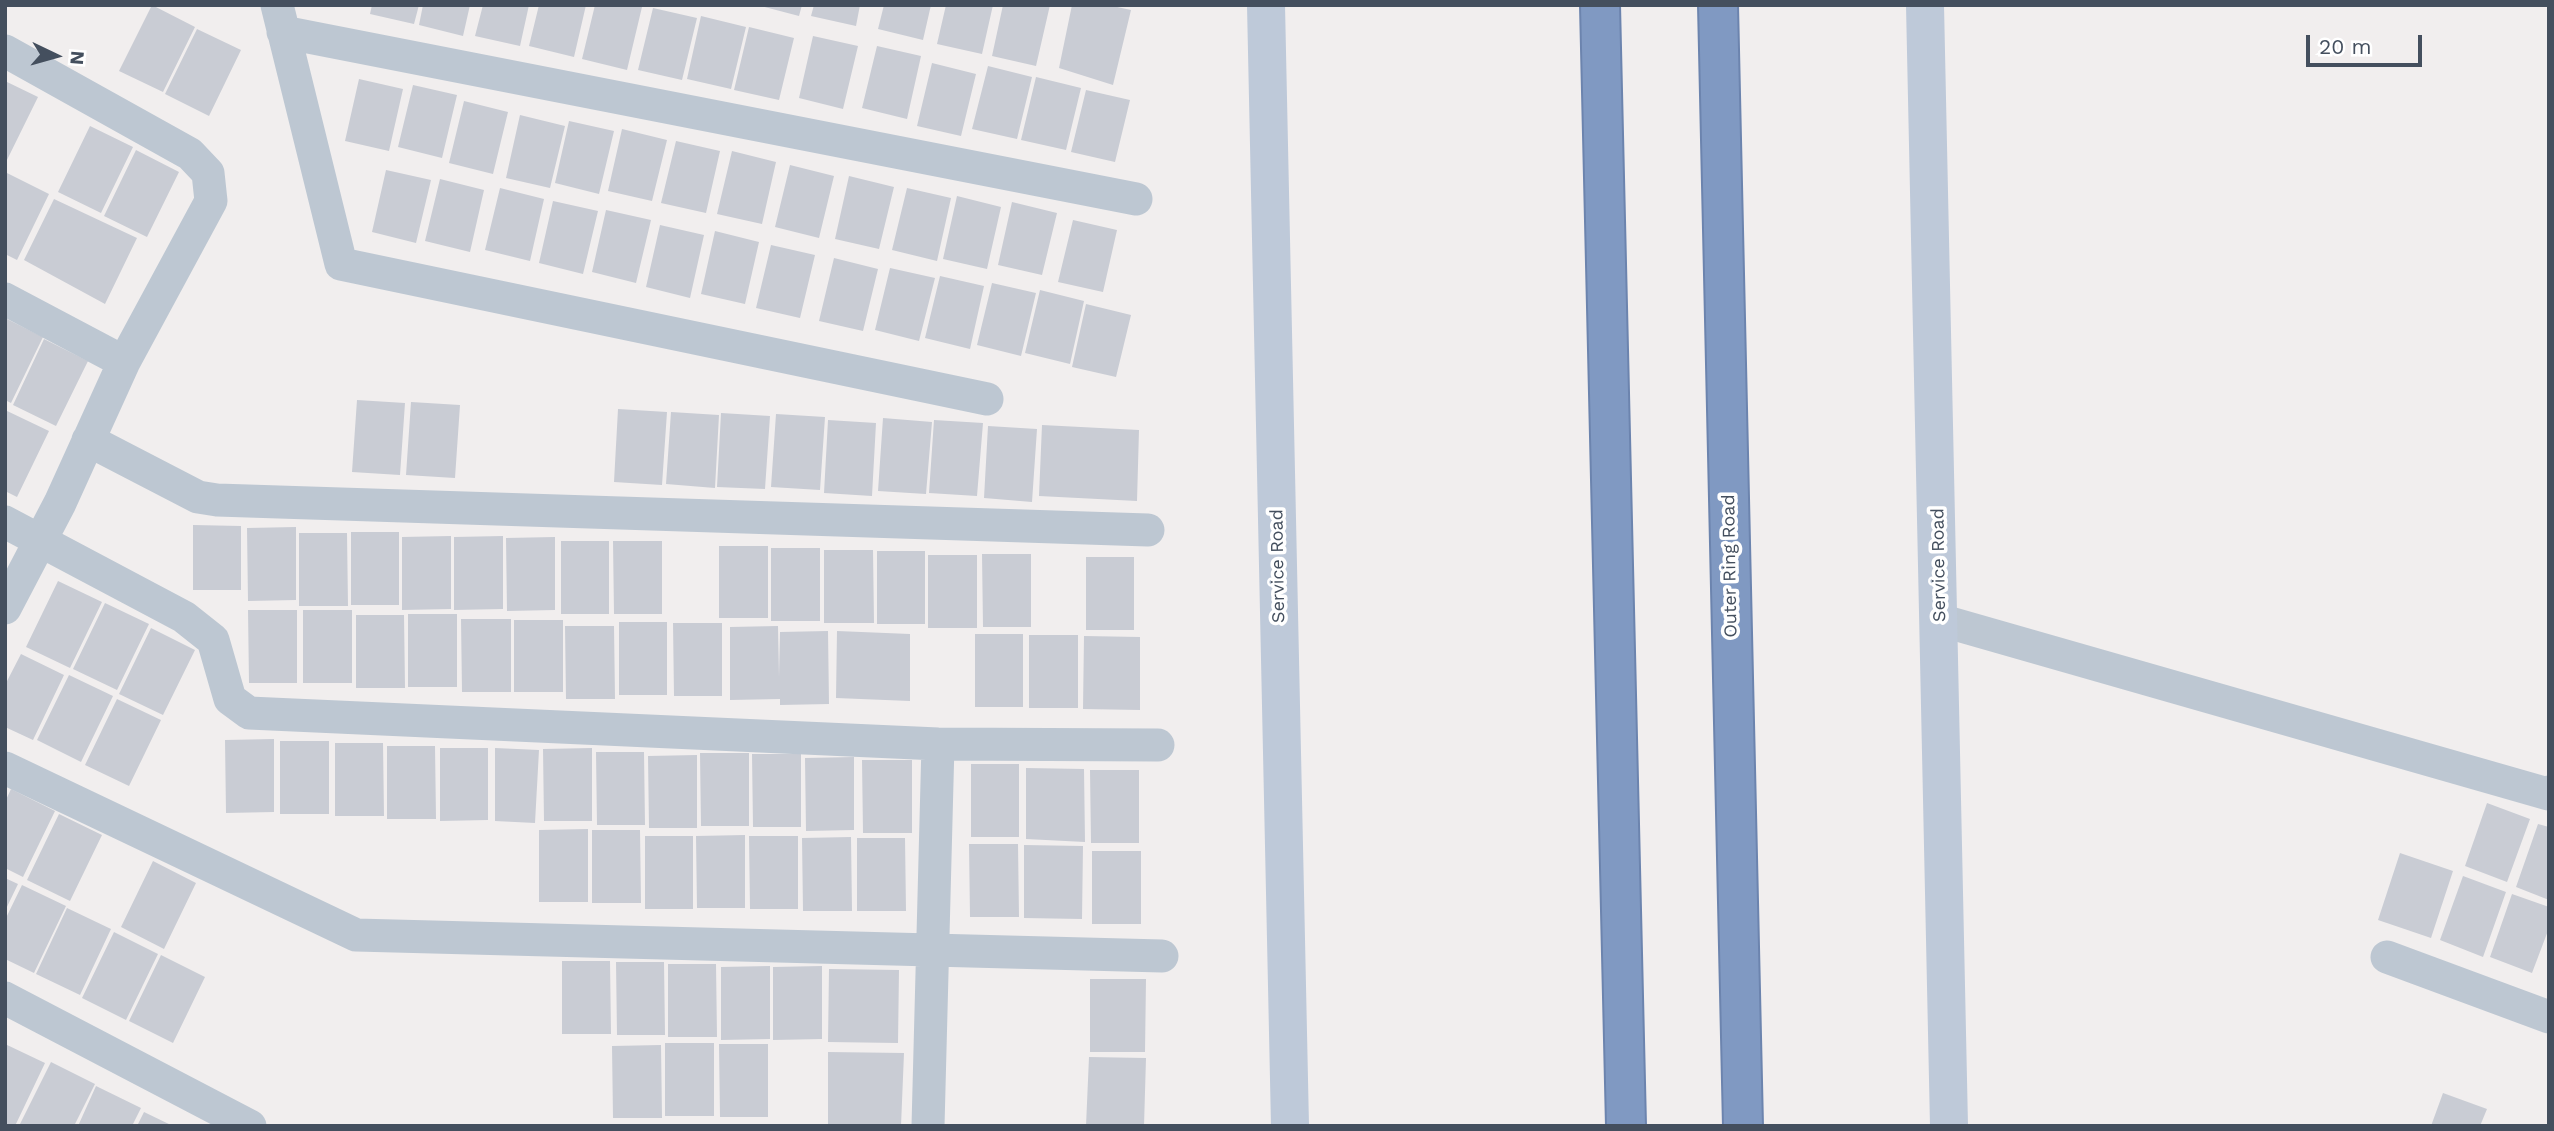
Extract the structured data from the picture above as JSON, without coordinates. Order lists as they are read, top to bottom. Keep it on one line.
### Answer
{"streets":{"highway":["Outer Ring Road"],"main road":["Service Road"]},"scale_bar":"20 m","north":"right"}
